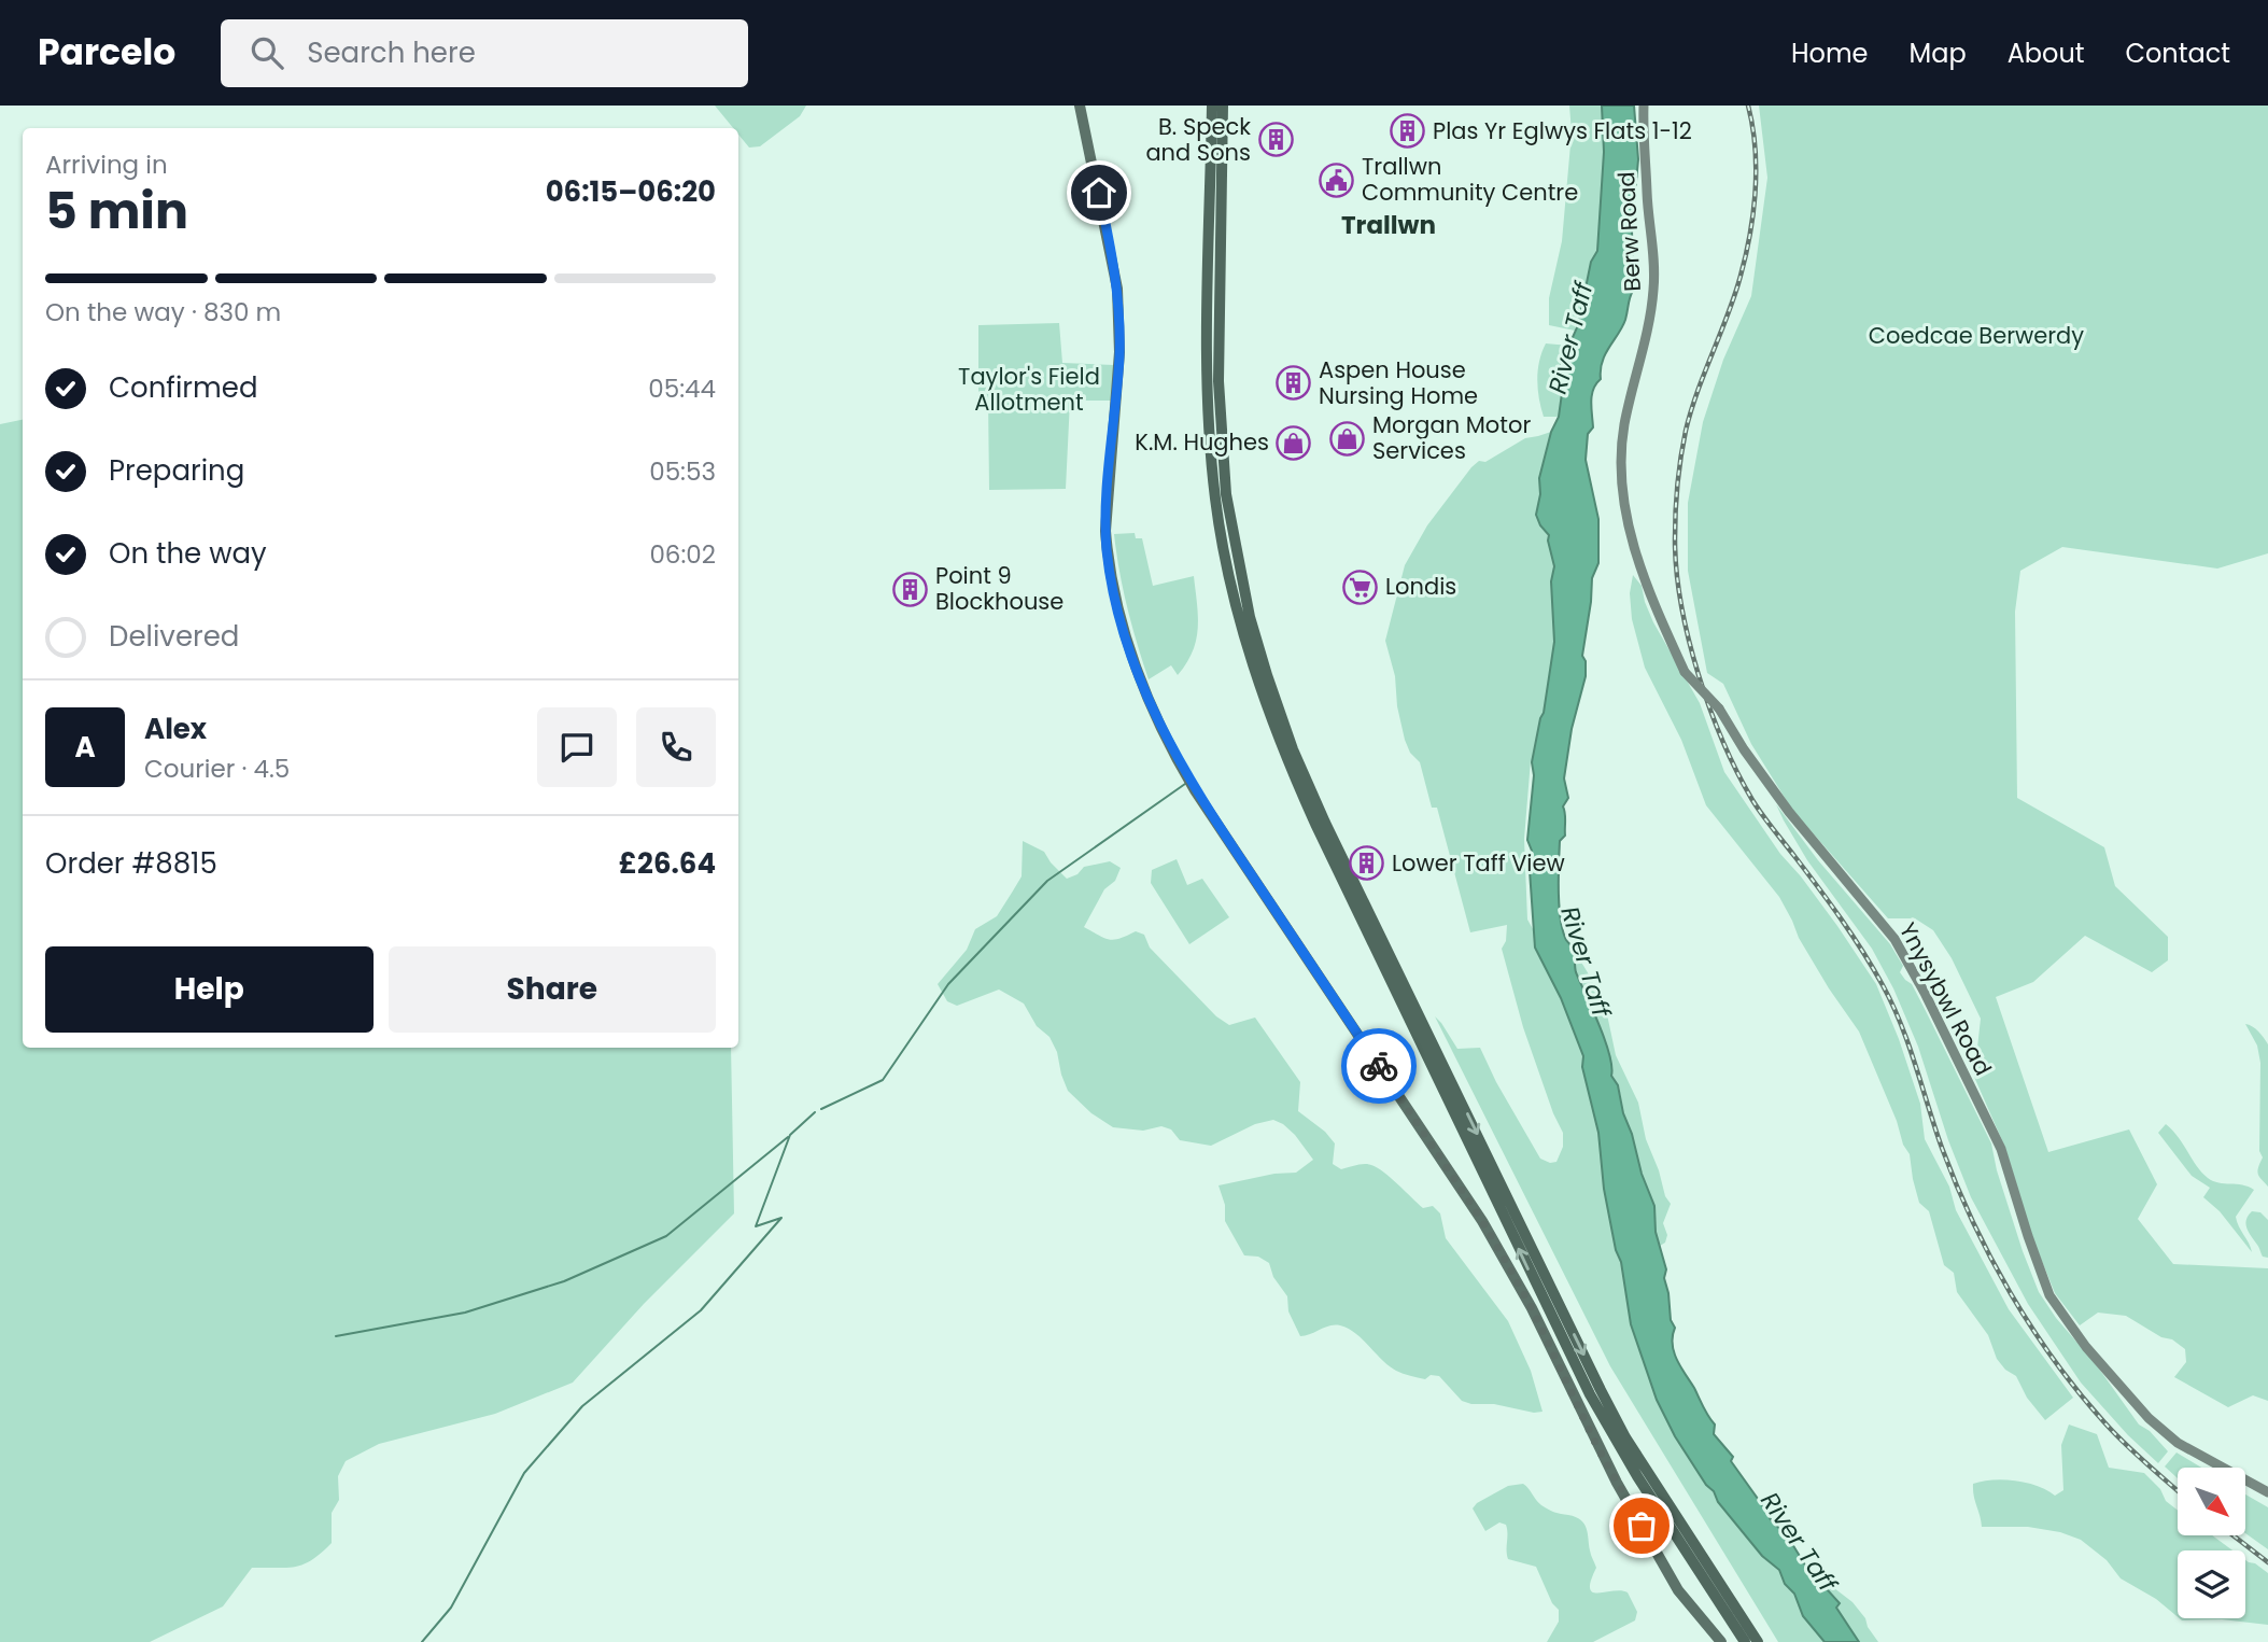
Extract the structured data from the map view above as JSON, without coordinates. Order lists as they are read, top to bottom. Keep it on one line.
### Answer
{"streets":{"main road":["Berw Road","Ynysybwl Road"]},"crossings":[["Berw Road","Ynysybwl Road"]],"districts":["Trallwn"],"water":["River Taff"],"parks":["Coedcae Berwerdy","Taylor's Field Allotment"],"places":{"building":["Plas Yr Eglwys Flats 1-12","B. Speck and Sons","Aspen House Nursing Home","Point 9 Blockhouse","Lower Taff View"],"public building":["Trallwn Community Centre"],"shop":["Morgan Motor Services","K.M. Hughes"],"supermarket":["Londis"]},"north":"bottom right","page":{"header":"Parcelo","search":"Search here","nav":["Home","Map","About","Contact"],"heading":["5 min","Arriving in","06:15–06:20"],"panel":["Alex","Courier · 4.5","Order #8815","£26.64"],"bar":"On the way · 830 m","list":[["Confirmed","05:44"],["Preparing","05:53"],["On the way","06:02"],"Delivered"],"round":"A","buttons":["Help","Share"]}}
